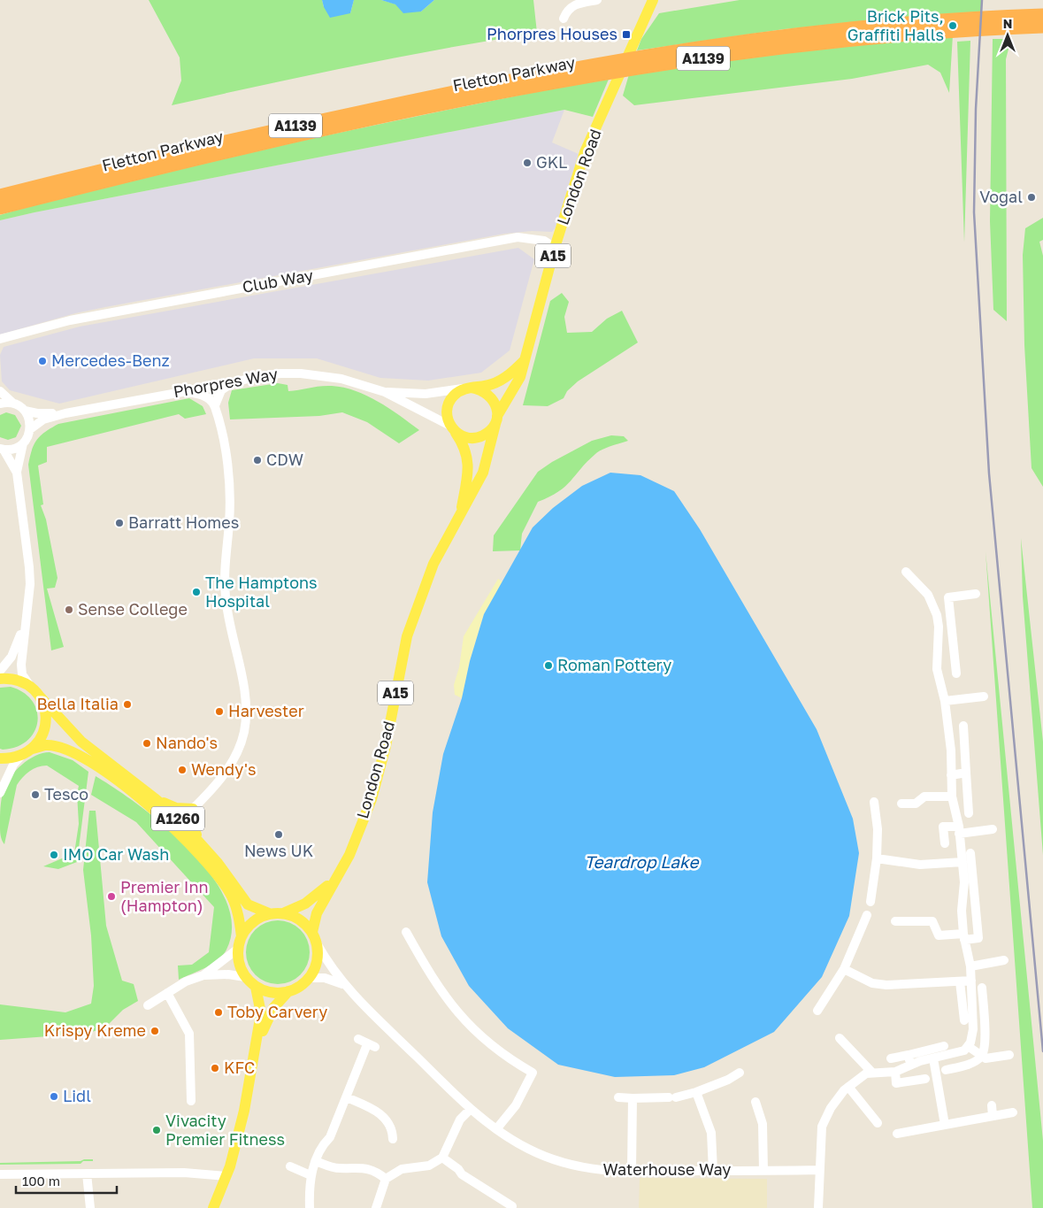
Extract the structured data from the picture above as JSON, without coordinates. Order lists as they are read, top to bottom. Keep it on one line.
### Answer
{"streets":{"highway":["A1139","Fletton Parkway"],"main road":["London Road","A15","A1260"],"street":["Club Way","Phorpres Way","Waterhouse Way"]},"crossings":[["London Road","A15"],["London Road","Club Way"],["London Road","Phorpres Way"],["London Road","A1260"],["London Road","Waterhouse Way"],["A15","Phorpres Way"],["A1260","Waterhouse Way"]],"water":["Teardrop Lake"],"places":{"other":["Brick Pits, Graffiti Halls","GKL","Vogal","Mercedes-Benz","CDW","Barratt Homes","The Hamptons Hospital","Sense College","Roman Pottery","Bella Italia","Harvester","Nando's","Wendy's","Tesco","News UK","IMO Car Wash","Premier Inn (Hampton)","Toby Carvery","Krispy Kreme","KFC","Lidl","Vivacity Premier Fitness"],"transit":["Phorpres Houses"]},"scale_bar":"100 m","north":"top"}
